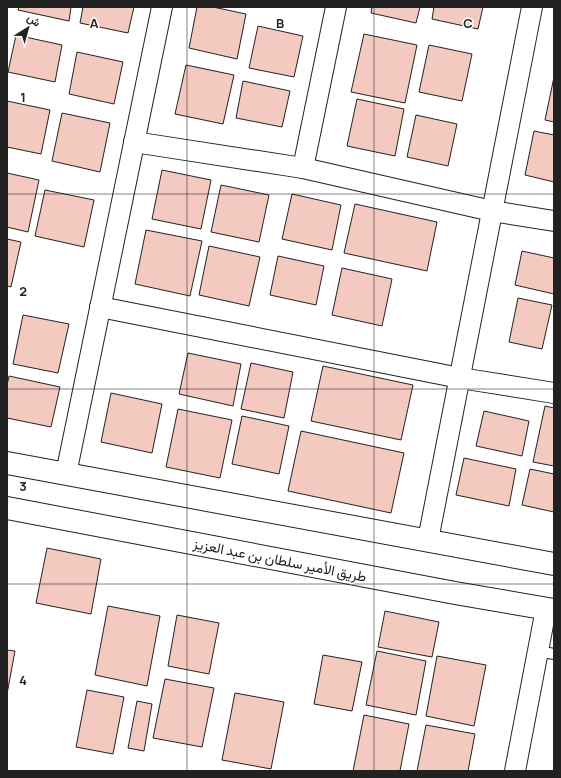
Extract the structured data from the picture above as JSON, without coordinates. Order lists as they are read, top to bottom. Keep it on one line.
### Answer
{"streets":{"main road":["طريق الأمير سلطان بن عبد العزيز"]},"north":"top right","grid":{"columns":["A","B","C"],"rows":["1","2","3","4"]}}
